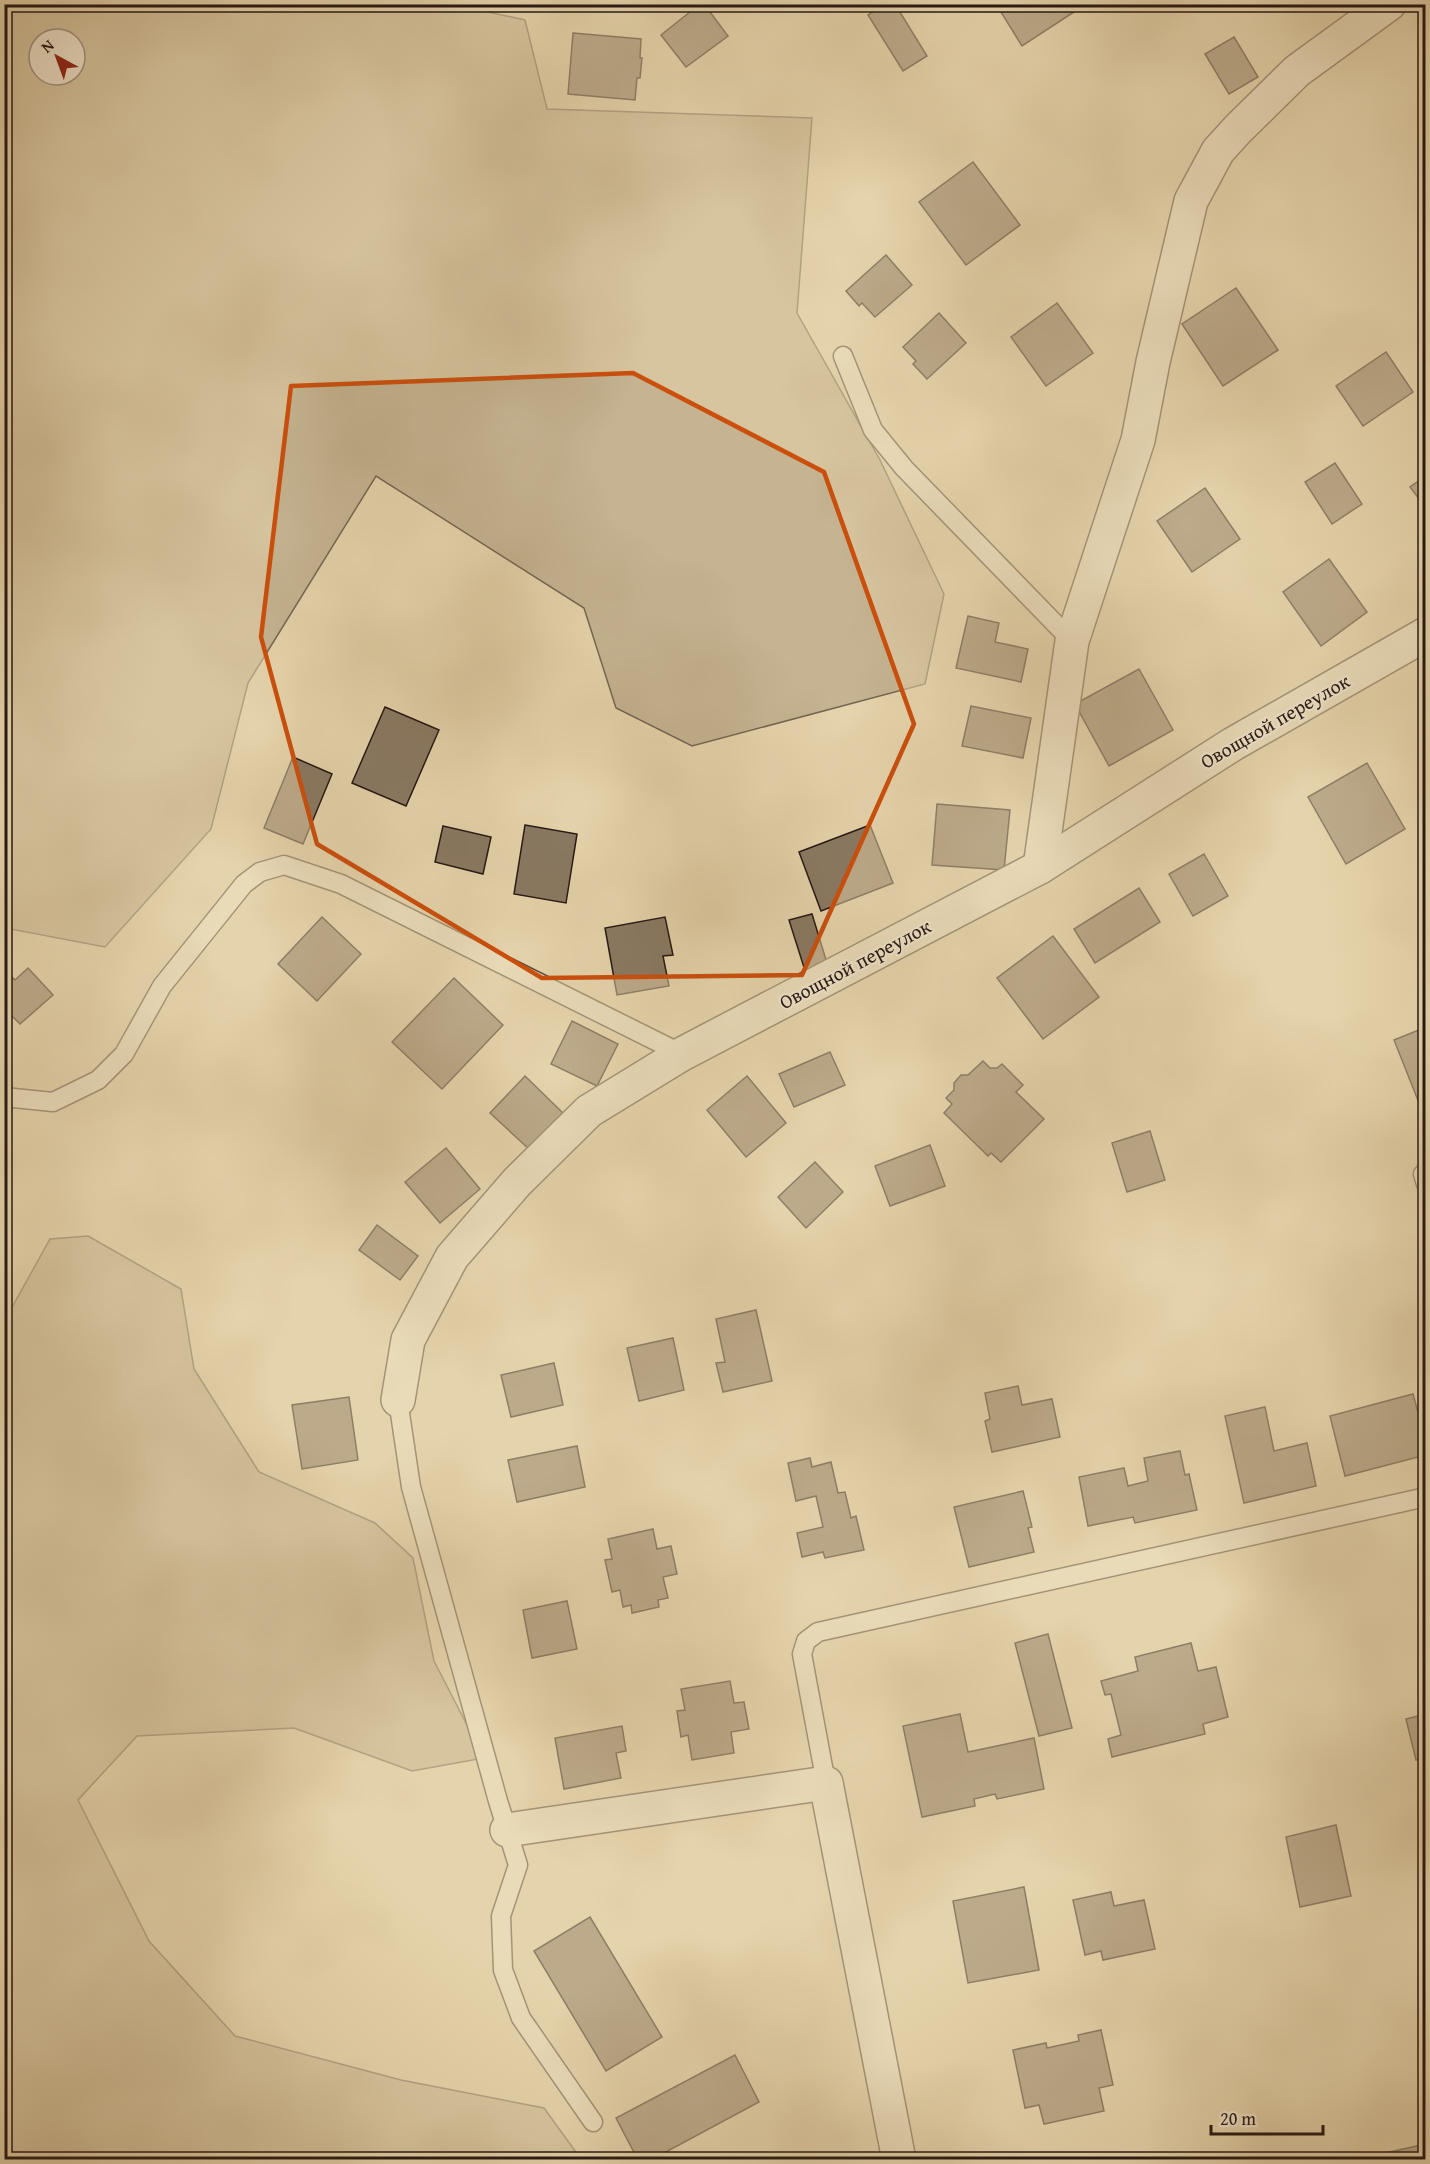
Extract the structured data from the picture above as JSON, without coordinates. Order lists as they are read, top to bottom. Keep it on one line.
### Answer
{"streets":{"street":["Овощной переулок"]},"scale_bar":"20 m","north":"top left"}
